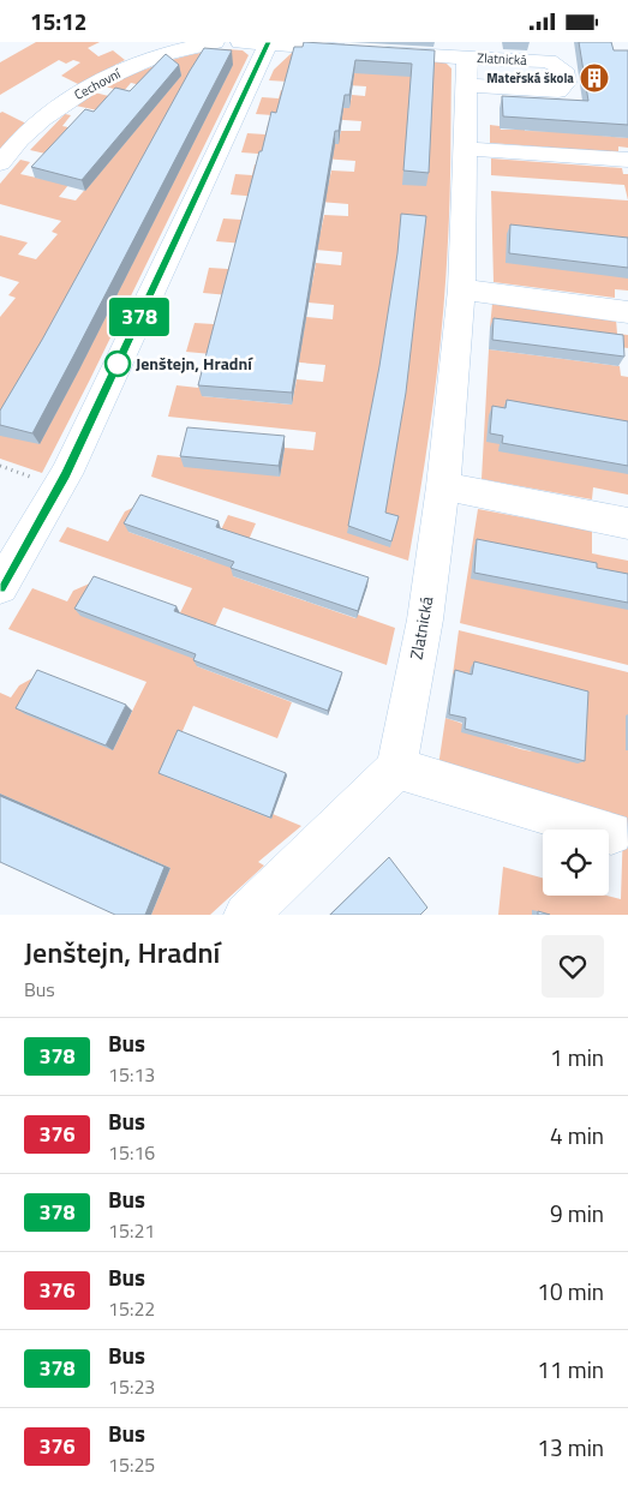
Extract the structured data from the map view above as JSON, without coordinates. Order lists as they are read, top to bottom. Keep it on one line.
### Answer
{"streets":{"street":["Zlatnická","Cechovní"]},"places":{"building":["Mateřská škola"],"other":["Jenštejn, Hradní"]},"lines":["bus line 378"],"page":{"status":"15:12","on_map":"378","heading":["Jenštejn, Hradní","Bus"],"list":[{"mark":"378","name":"Bus","note":"15:13","value":"1 min"},{"mark":"376","name":"Bus","note":"15:16","value":"4 min"},{"mark":"378","name":"Bus","note":"15:21","value":"9 min"},{"mark":"376","name":"Bus","note":"15:22","value":"10 min"},{"mark":"378","name":"Bus","note":"15:23","value":"11 min"},{"mark":"376","name":"Bus","note":"15:25","value":"13 min"}]}}
